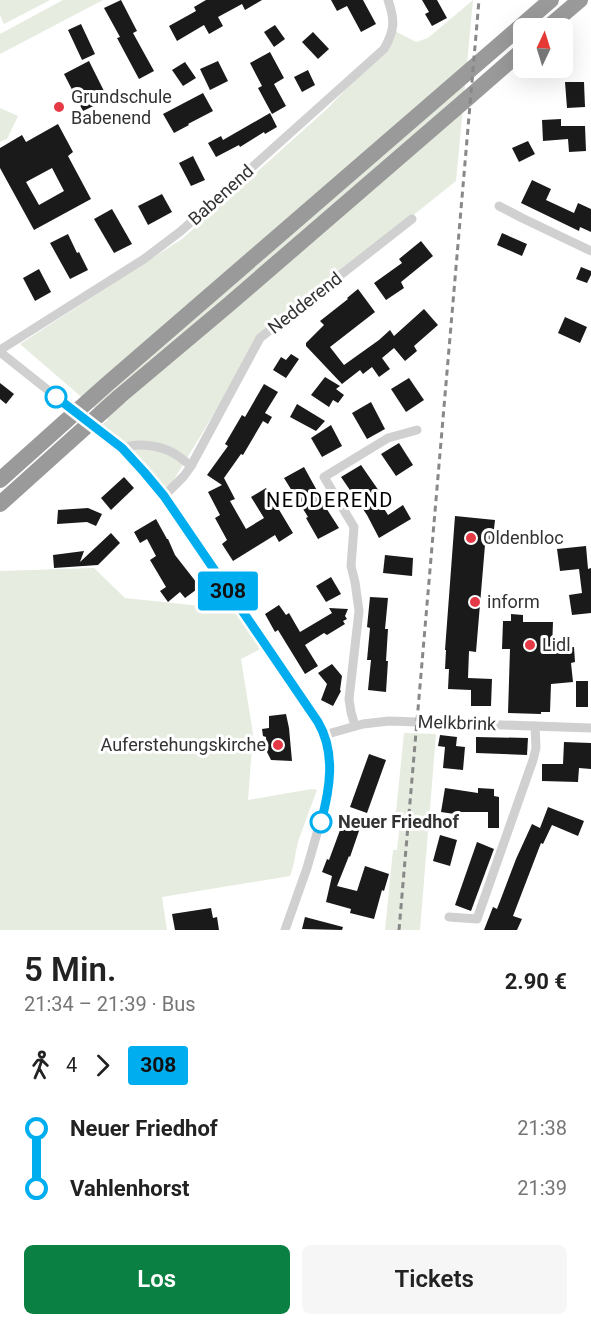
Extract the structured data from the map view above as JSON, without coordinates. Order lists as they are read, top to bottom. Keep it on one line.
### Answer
{"streets":{"street":["Babenend","Nedderend","Melkbrink"]},"districts":["NEDDEREND"],"places":["Grundschule Babenend","Oldenbloc","inform","Lidl","Auferstehungskirche","Neuer Friedhof"],"lines":["bus line 308"],"north":"top","page":{"on_map":"308","heading":["5 Min.","21:34 – 21:39 · Bus","2.90 €"],"legs":["4","308"],"list":[{"name":"Neuer Friedhof","value":"21:38"},{"name":"Vahlenhorst","value":"21:39"}],"buttons":["Los","Tickets"]}}
